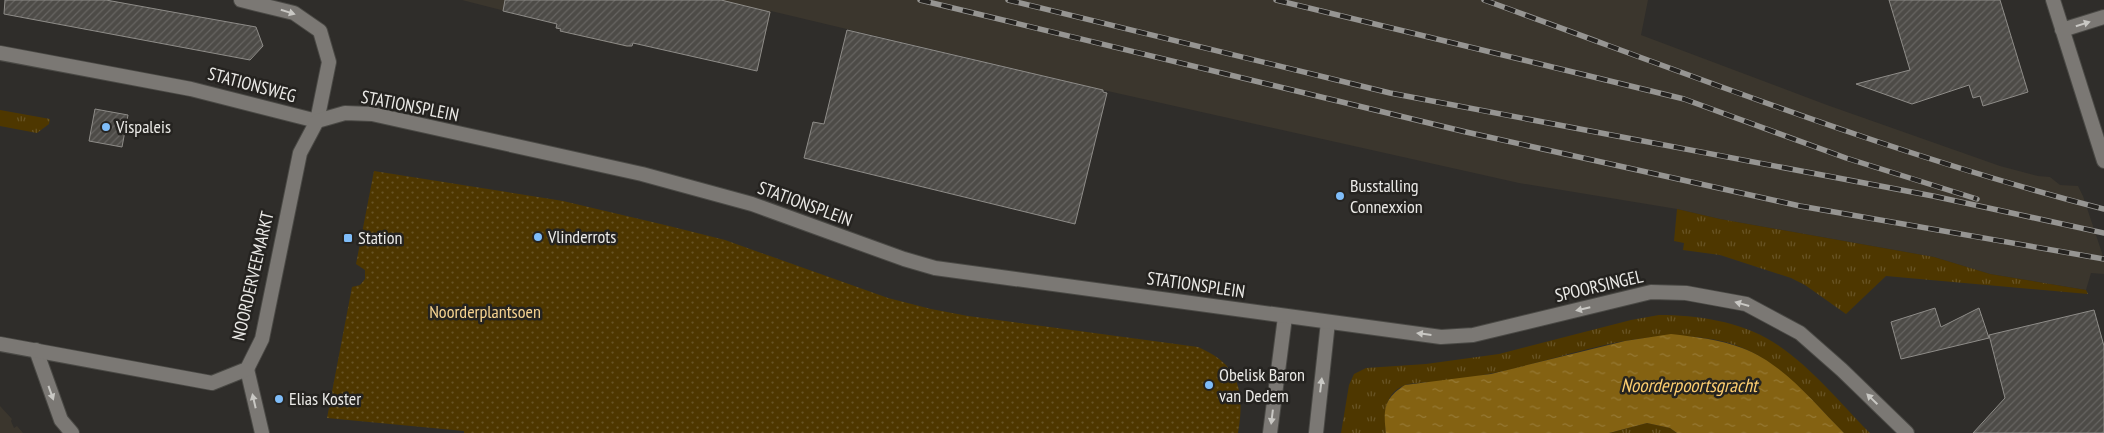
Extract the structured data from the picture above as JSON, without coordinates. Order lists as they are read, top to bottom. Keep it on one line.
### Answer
{"streets":{"street":["STATIONSWEG","STATIONSPLEIN","NOORDERVEEMARKT","SPOORSINGEL"]},"crossings":[["STATIONSWEG","STATIONSPLEIN"],["STATIONSWEG","NOORDERVEEMARKT"],["STATIONSPLEIN","NOORDERVEEMARKT"],["STATIONSPLEIN","SPOORSINGEL"]],"one_way":["SPOORSINGEL"],"water":["Noorderpoortsgracht"],"parks":["Noorderplantsoen"],"places":{"other":["Vispaleis","Busstalling Connexxion","Vlinderrots","Obelisk Baron van Dedem","Elias Koster"],"transit":["Station"]}}
